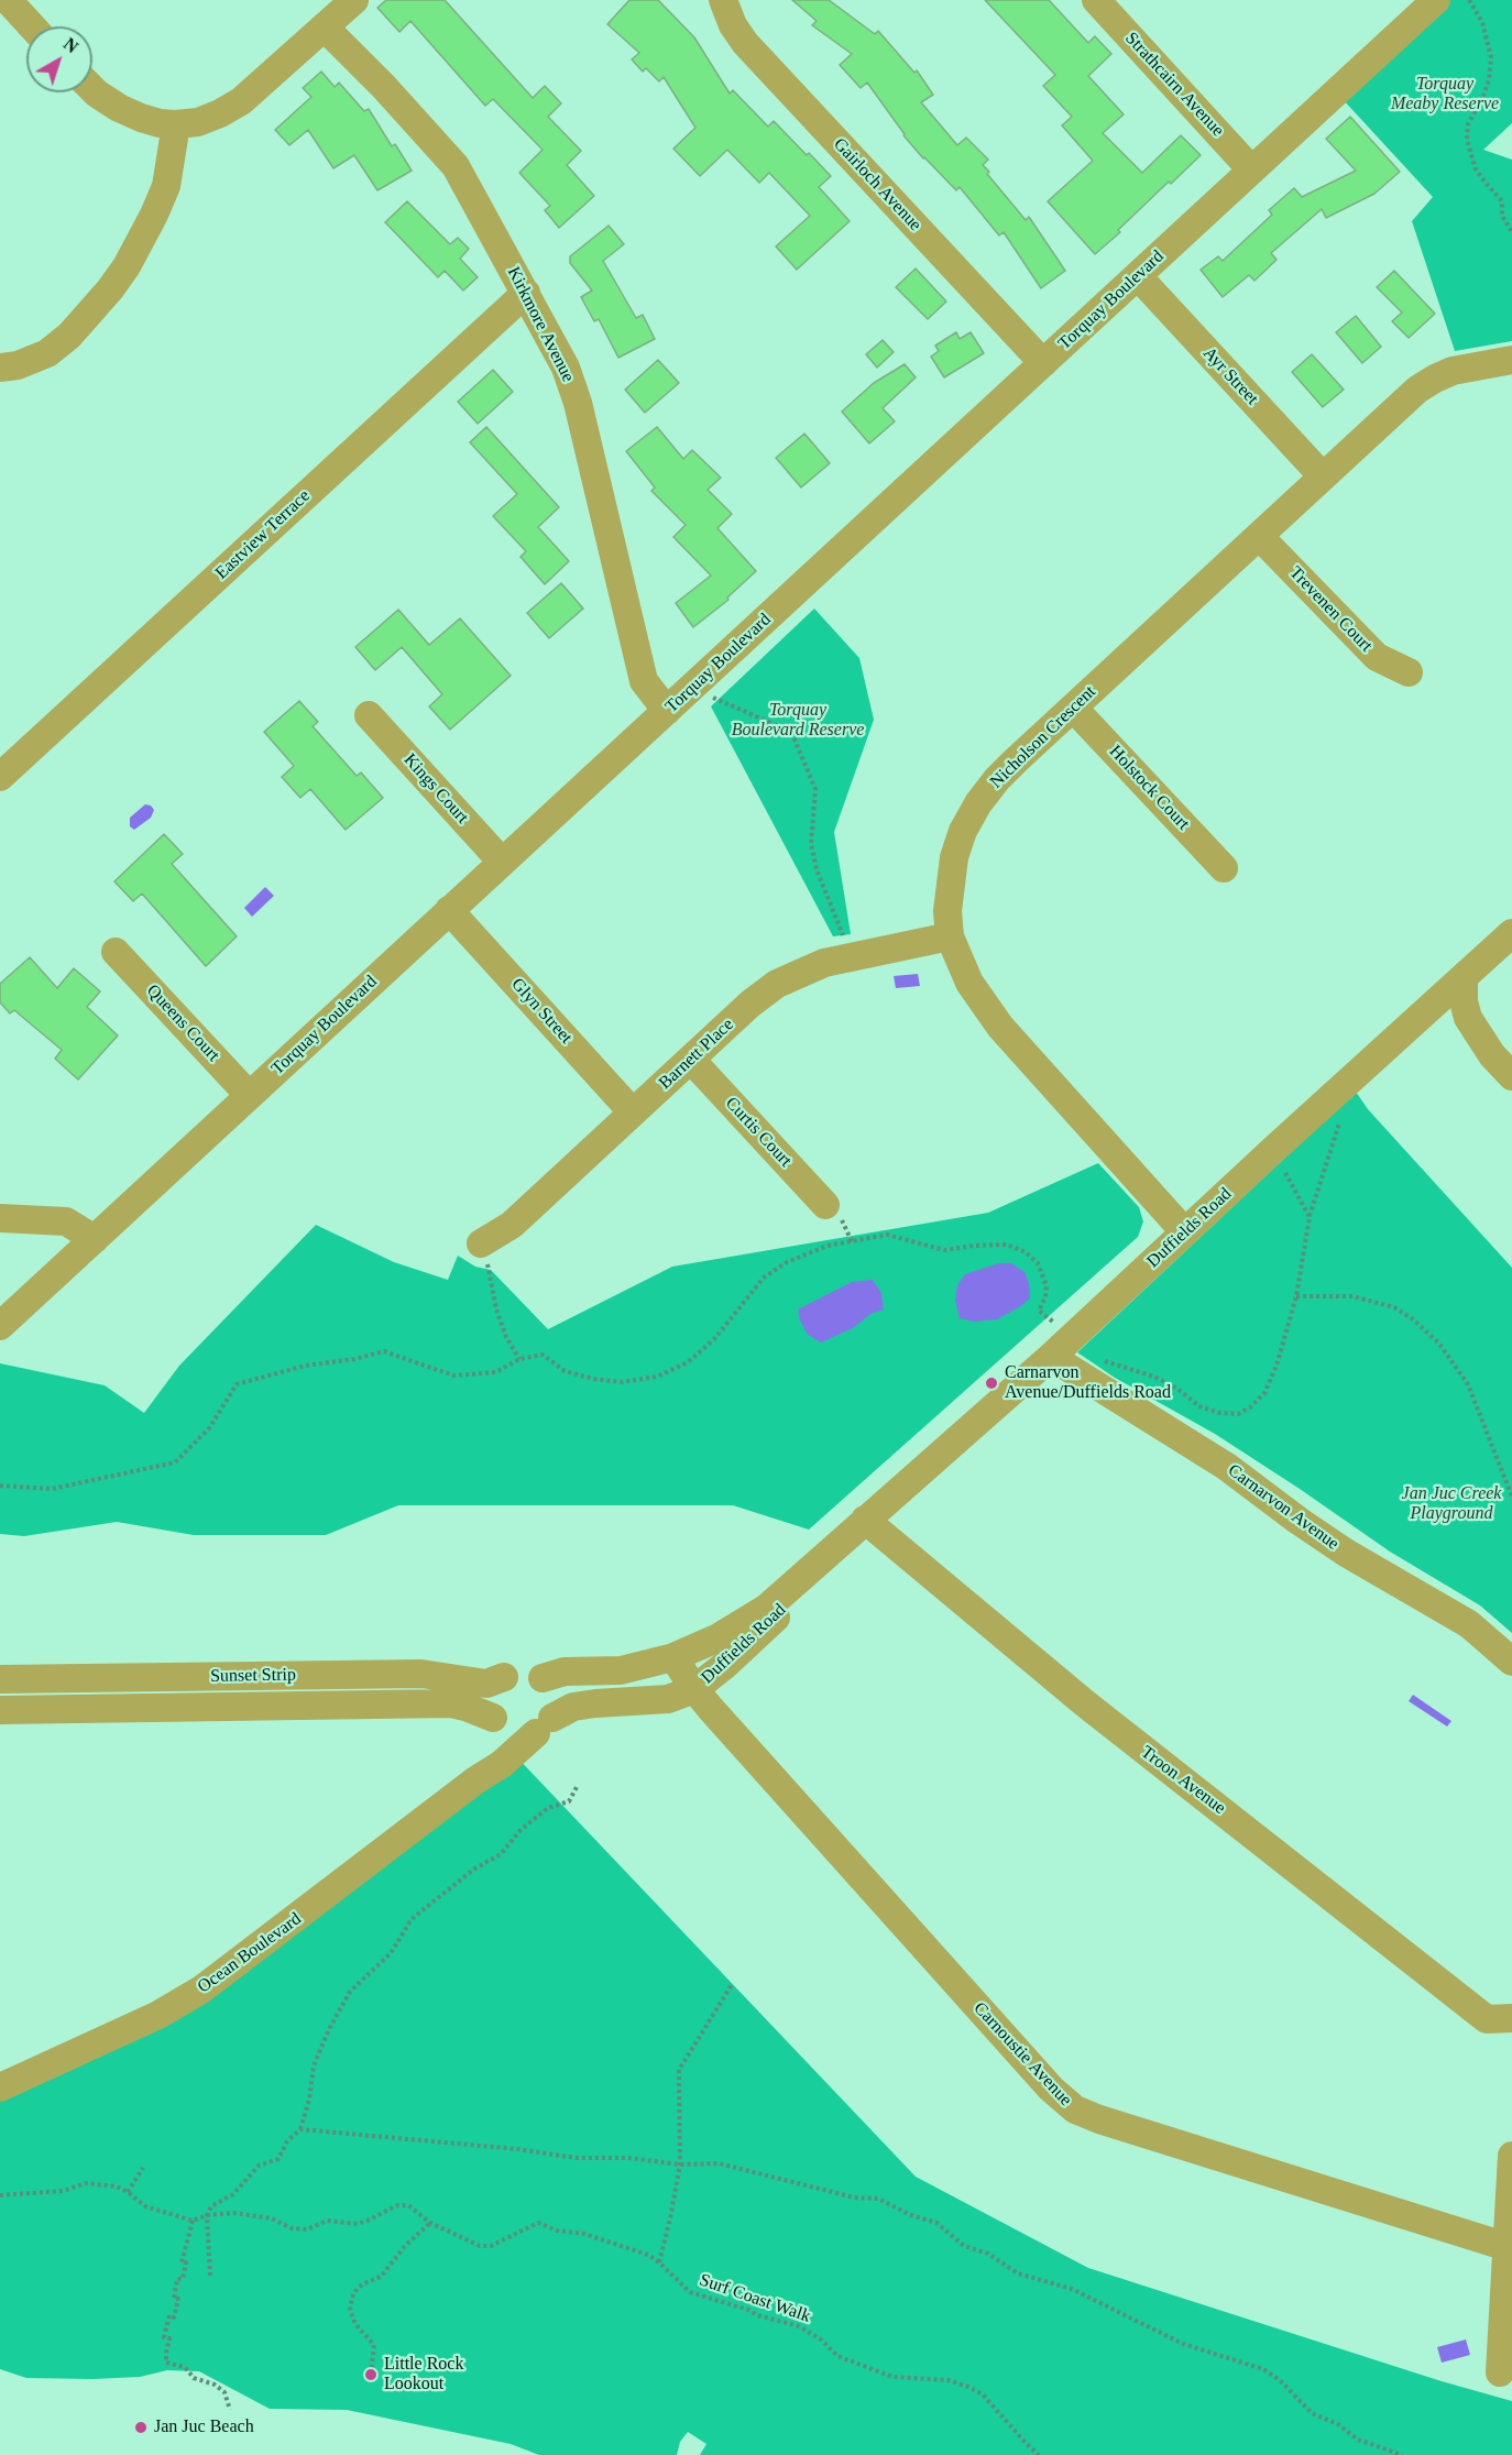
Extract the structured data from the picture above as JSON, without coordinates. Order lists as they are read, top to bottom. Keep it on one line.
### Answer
{"streets":{"street":["Strathcairn Avenue","Gairloch Avenue","Torquay Boulevard","Kirkmore Avenue","Ayr Street","Eastview Terrace","Trevenen Court","Nicholson Crescent","Holstock Court","Kings Court","Glyn Street","Queens Court","Barnett Place","Curtis Court","Duffields Road","Carnarvon Avenue","Sunset Strip","Troon Avenue","Ocean Boulevard","Carnoustie Avenue"],"path":["Surf Coast Walk"]},"crossings":[["Strathcairn Avenue","Torquay Boulevard"],["Gairloch Avenue","Torquay Boulevard"],["Torquay Boulevard","Kirkmore Avenue"],["Torquay Boulevard","Ayr Street"],["Torquay Boulevard","Kings Court"],["Torquay Boulevard","Glyn Street"],["Torquay Boulevard","Queens Court"],["Kirkmore Avenue","Eastview Terrace"],["Ayr Street","Nicholson Crescent"],["Trevenen Court","Nicholson Crescent"],["Nicholson Crescent","Holstock Court"],["Nicholson Crescent","Barnett Place"],["Nicholson Crescent","Duffields Road"],["Glyn Street","Barnett Place"],["Barnett Place","Curtis Court"],["Duffields Road","Carnarvon Avenue"],["Duffields Road","Sunset Strip"],["Duffields Road","Troon Avenue"],["Duffields Road","Ocean Boulevard"],["Duffields Road","Carnoustie Avenue"],["Sunset Strip","Ocean Boulevard"]],"parks":["Torquay Meaby Reserve","Torquay Boulevard Reserve","Jan Juc Creek Playground"],"places":["Carnarvon Avenue/Duffields Road","Little Rock Lookout","Jan Juc Beach"],"north":"top right"}
